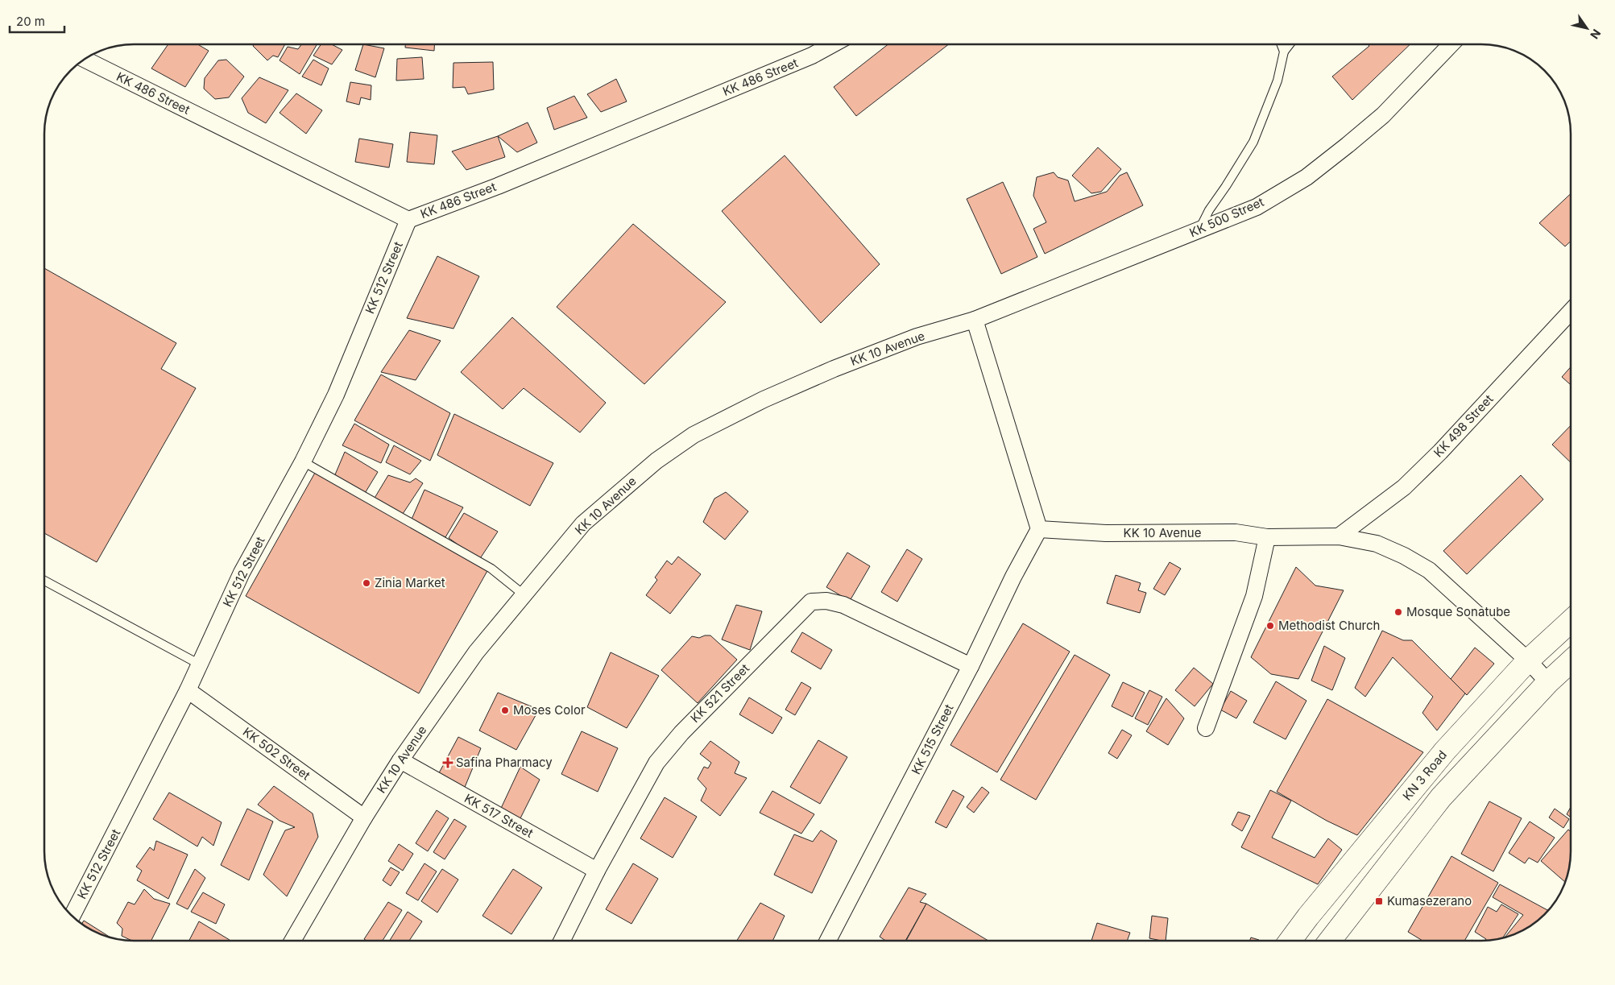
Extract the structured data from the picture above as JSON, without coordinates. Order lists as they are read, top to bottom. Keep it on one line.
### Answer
{"streets":{"highway":["KN 3 Road"],"street":["KK 486 Street","KK 500 Street","KK 512 Street","KK 10 Avenue","KK 498 Street","KK 521 Street","KK 515 Street","KK 502 Street","KK 517 Street"]},"crossings":[["KK 486 Street","KK 512 Street"],["KK 500 Street","KK 10 Avenue"],["KK 512 Street","KK 502 Street"],["KK 10 Avenue","KK 498 Street"],["KK 10 Avenue","KK 515 Street"],["KK 10 Avenue","KK 502 Street"],["KK 10 Avenue","KN 3 Road"],["KK 10 Avenue","KK 517 Street"],["KK 521 Street","KK 515 Street"],["KK 521 Street","KK 517 Street"]],"places":{"other":["Zinia Market","Mosque Sonatube","Methodist Church","Moses Color"],"health":["Safina Pharmacy"],"transit":["Kumasezerano"]},"scale_bar":"20 m","north":"bottom right"}
